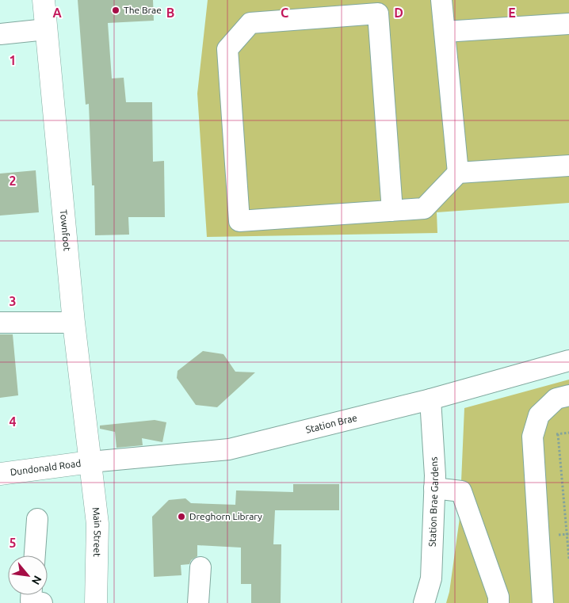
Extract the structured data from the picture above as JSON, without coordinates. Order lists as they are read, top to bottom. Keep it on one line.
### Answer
{"streets":{"main road":["Townfoot","Dundonald Road","Main Street"],"street":["Station Brae","Station Brae Gardens"]},"crossings":[["Townfoot","Station Brae"],["Townfoot","Dundonald Road"],["Townfoot","Main Street"],["Station Brae","Dundonald Road"],["Station Brae","Station Brae Gardens"],["Station Brae","Main Street"],["Dundonald Road","Main Street"]],"places":["The Brae","Dreghorn Library"],"north":"bottom right","grid":{"columns":["A","B","C","D","E"],"rows":["1","2","3","4","5"]}}
